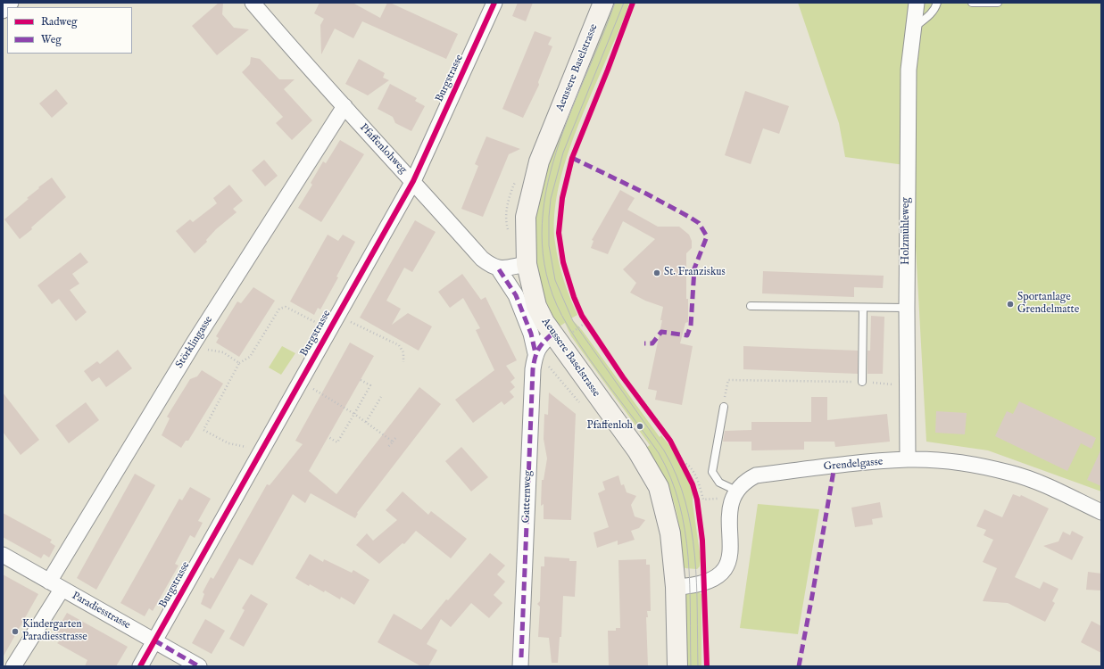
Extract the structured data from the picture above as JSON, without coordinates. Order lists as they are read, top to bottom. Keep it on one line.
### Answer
{"streets":{"main road":["Aeussere Baselstrasse"],"street":["Burgstrasse","Pfaffenlohweg","Holzmühleweg","Störklingasse","Grendelgasse","Gatternweg","Paradiesstrasse"]},"crossings":[["Aeussere Baselstrasse","Gatternweg"],["Burgstrasse","Pfaffenlohweg"],["Burgstrasse","Paradiesstrasse"],["Pfaffenlohweg","Störklingasse"],["Holzmühleweg","Grendelgasse"],["Störklingasse","Paradiesstrasse"]],"places":["St. Franziskus","Sportanlage Grendelmatte","Pfaffenloh","Kindergarten Paradiesstrasse"],"legend":["Radweg","Weg"]}
